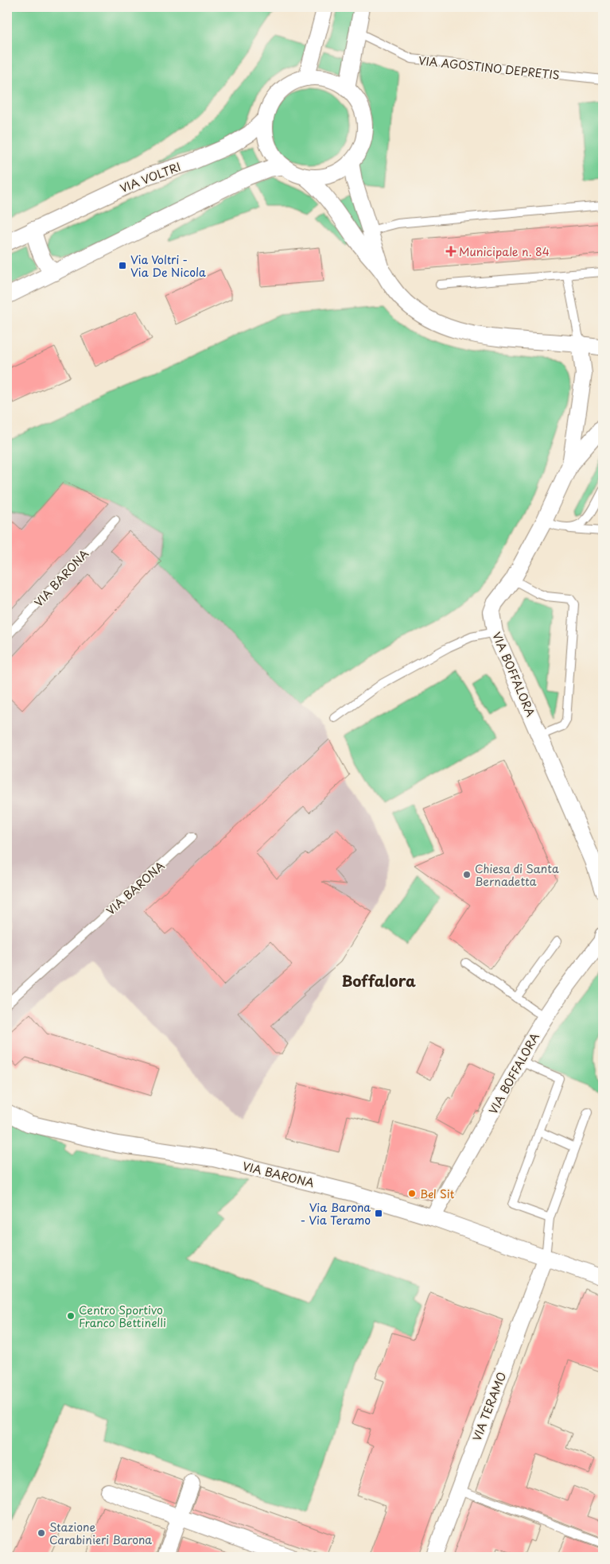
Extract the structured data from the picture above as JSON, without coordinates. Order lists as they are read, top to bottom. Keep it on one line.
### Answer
{"streets":{"street":["VIA VOLTRI","VIA BARONA","VIA BOFFALORA","VIA TERAMO"],"lane":["VIA AGOSTINO DEPRETIS"]},"crossings":[["VIA BARONA","VIA BOFFALORA"],["VIA BARONA","VIA TERAMO"]],"districts":["Boffalora"],"places":{"health":["Municipale n. 84"],"transit":["Via Voltri - Via De Nicola","Via Barona - Via Teramo"],"other":["Chiesa di Santa Bernadetta","Bel Sit","Centro Sportivo Franco Bettinelli","Stazione Carabinieri Barona"]}}
